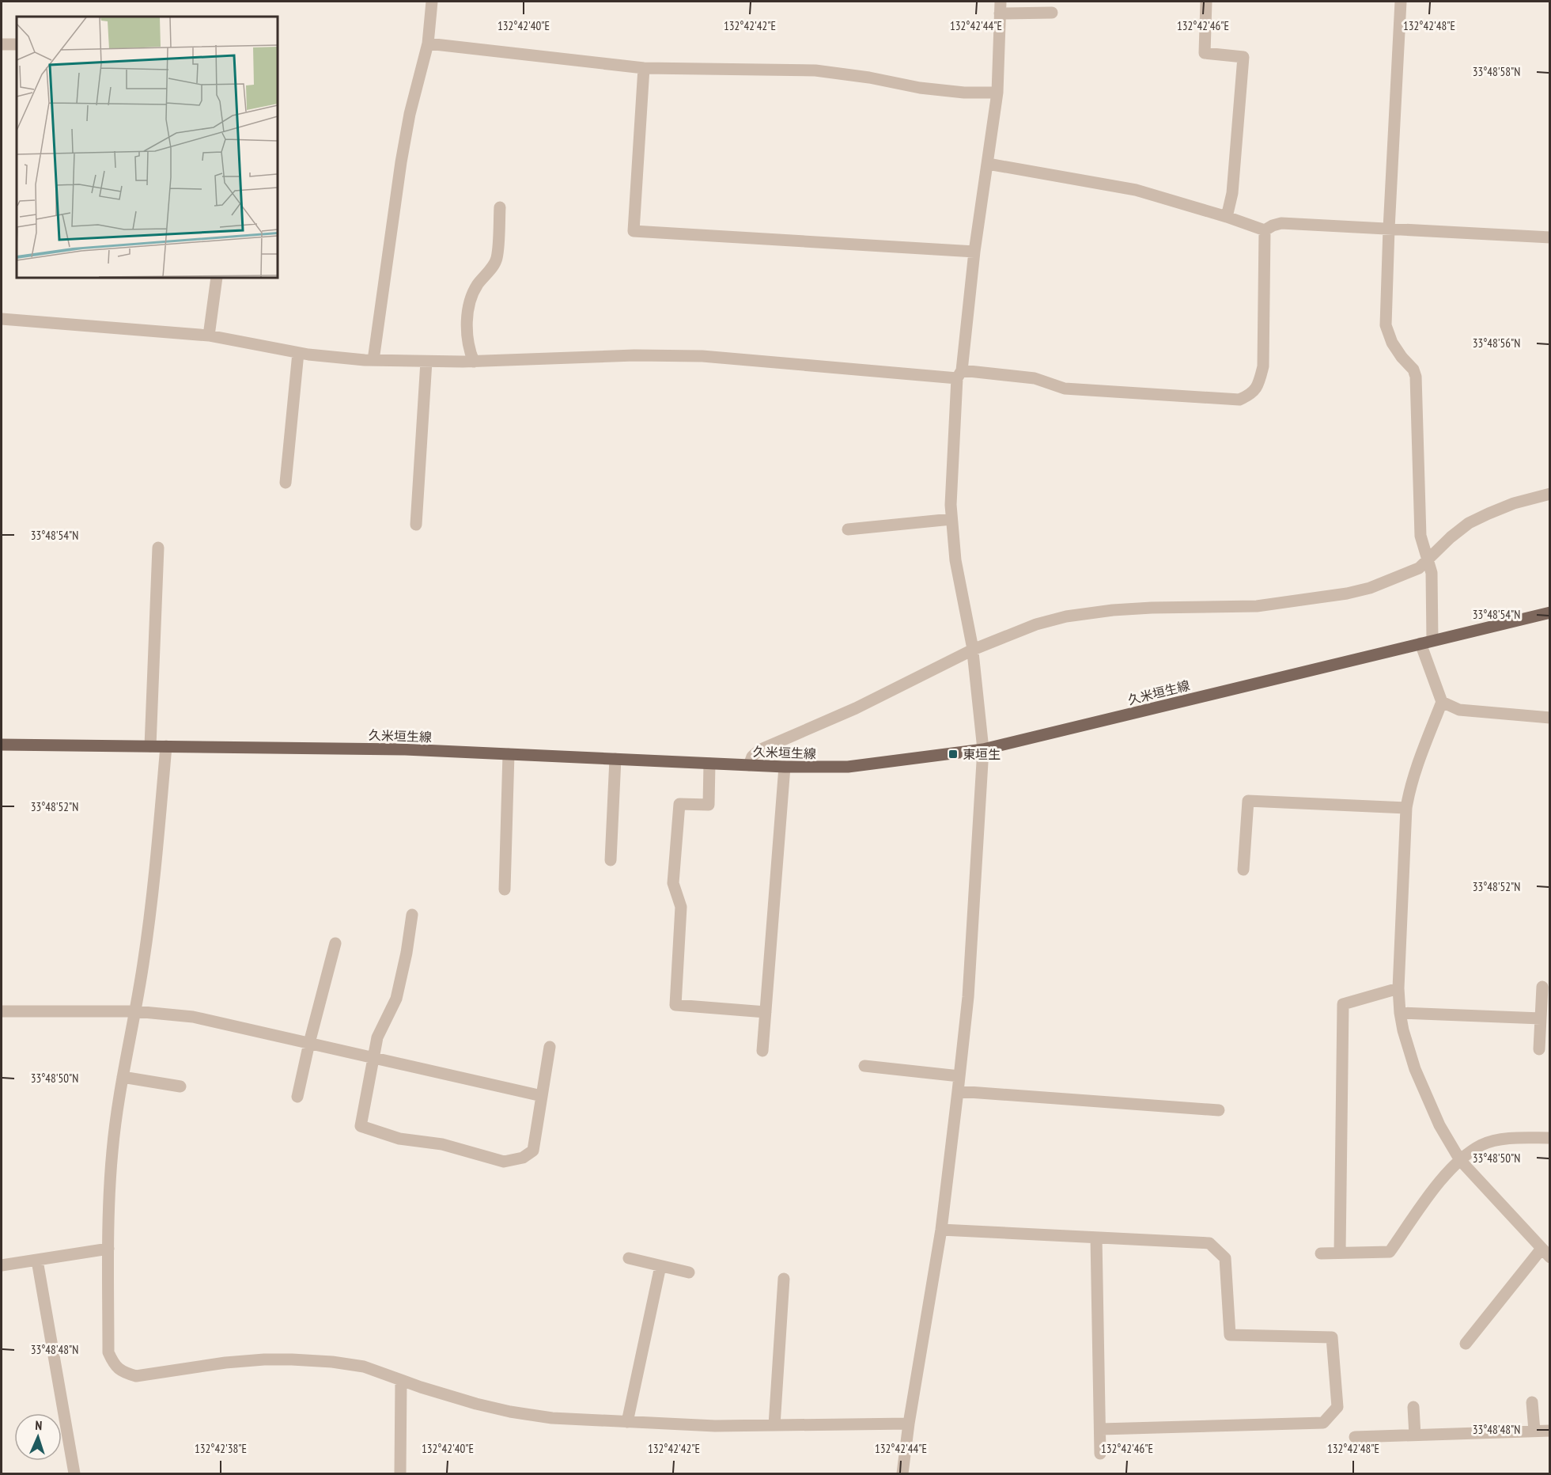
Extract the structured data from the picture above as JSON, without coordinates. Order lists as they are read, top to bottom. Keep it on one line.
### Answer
{"streets":{"main road":["久米垣生線"]},"places":{"transit":["東垣生"]},"north":"top","coordinates":["132°42'40\"E","132°42'42\"E","132°42'44\"E","132°42'46\"E","132°42'48\"E","33°48'58\"N","33°48'56\"N","33°48'54\"N","33°48'52\"N","33°48'50\"N","33°48'48\"N","132°42'38\"E"]}
